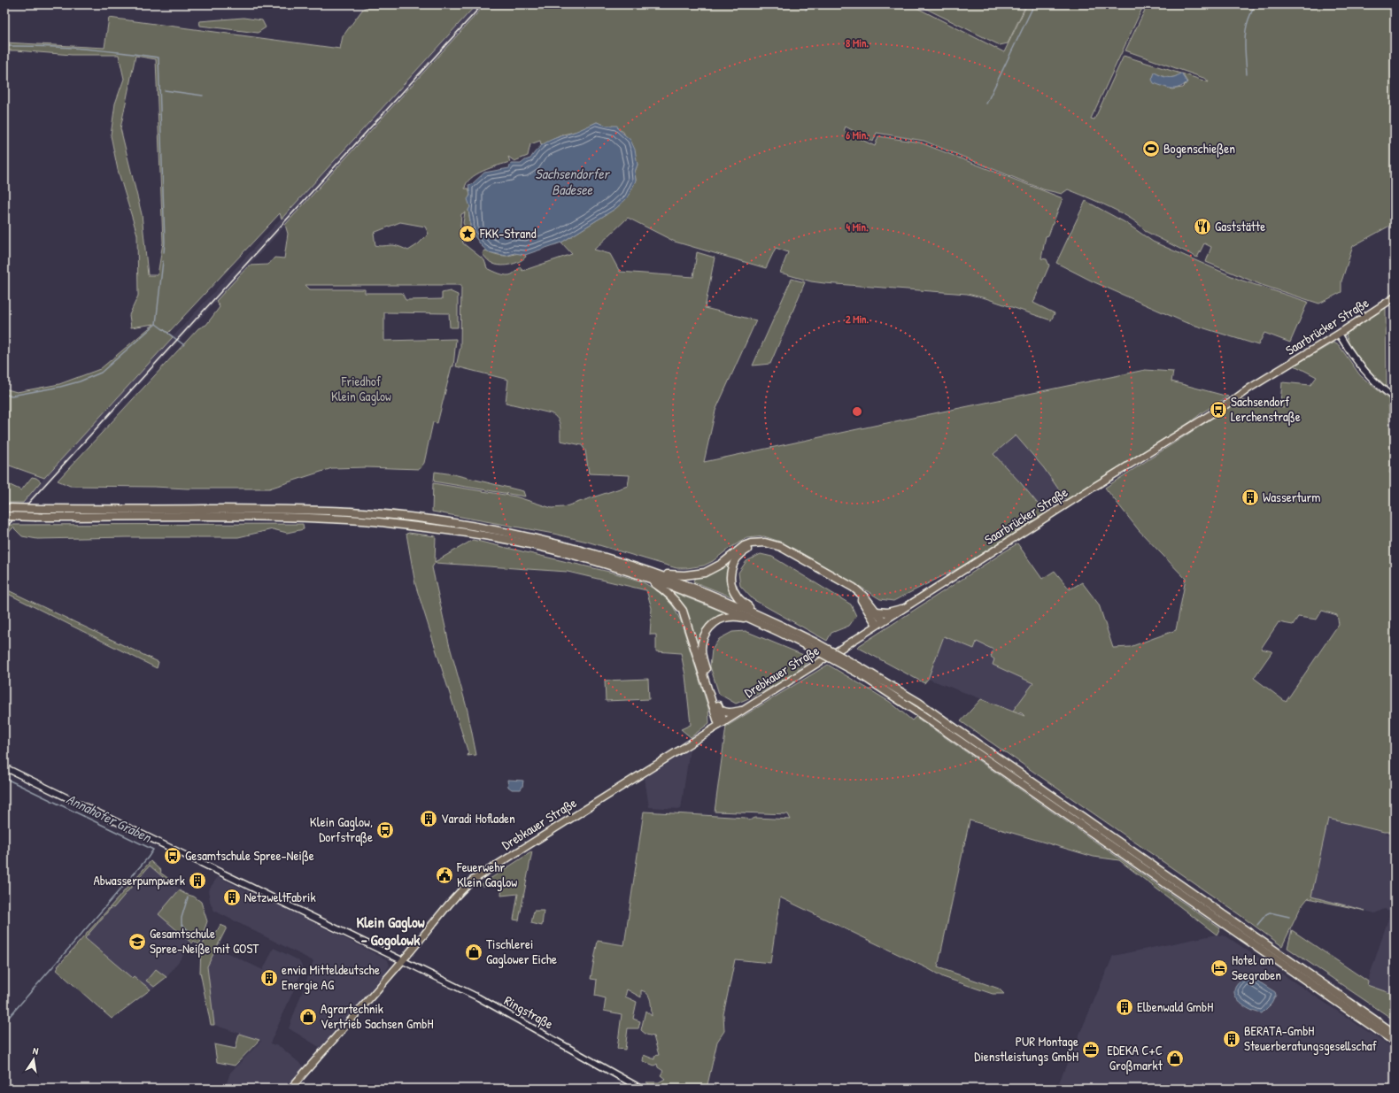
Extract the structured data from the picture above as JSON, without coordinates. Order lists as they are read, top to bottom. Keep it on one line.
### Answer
{"streets":{"main road":["Saarbrücker Straße","Drebkauer Straße","Ringstraße"]},"crossings":[["Saarbrücker Straße","Drebkauer Straße"],["Drebkauer Straße","Ringstraße"]],"districts":["Klein Gaglow - Gogolowk"],"water":["Sachsendorfer Badesee","Annahofer Graben"],"parks":["Friedhof Klein Gaglow"],"places":{"sports":["Bogenschießen"],"restaurant":["Gaststätte"],"place":["FKK-Strand"],"bus stop":["Sachsendorf Lerchenstraße","Klein Gaglow, Dorfstraße","Gesamtschule Spree-Neiße"],"building":["Wasserturm","Varadi Hofladen","Abwasserpumpwerk","NetzweltFabrik","envia Mitteldeutsche Energie AG","Elbenwald GmbH","BERATA-GmbH Steuerberatungsgesellschaf"],"public building":["Feuerwehr Klein Gaglow"],"school or university":["Gesamtschule Spree-Neiße mit GOST"],"shop":["Tischlerei Gaglower Eiche","Agrartechnik Vertrieb Sachsen GmbH","EDEKA C+C Großmarkt"],"hotel":["Hotel am Seegraben"],"office":["PUR Montage Dienstleistungs GmbH"]},"north":"top","rings":["8 Min.","6 Min.","4 Min.","2 Min."]}
